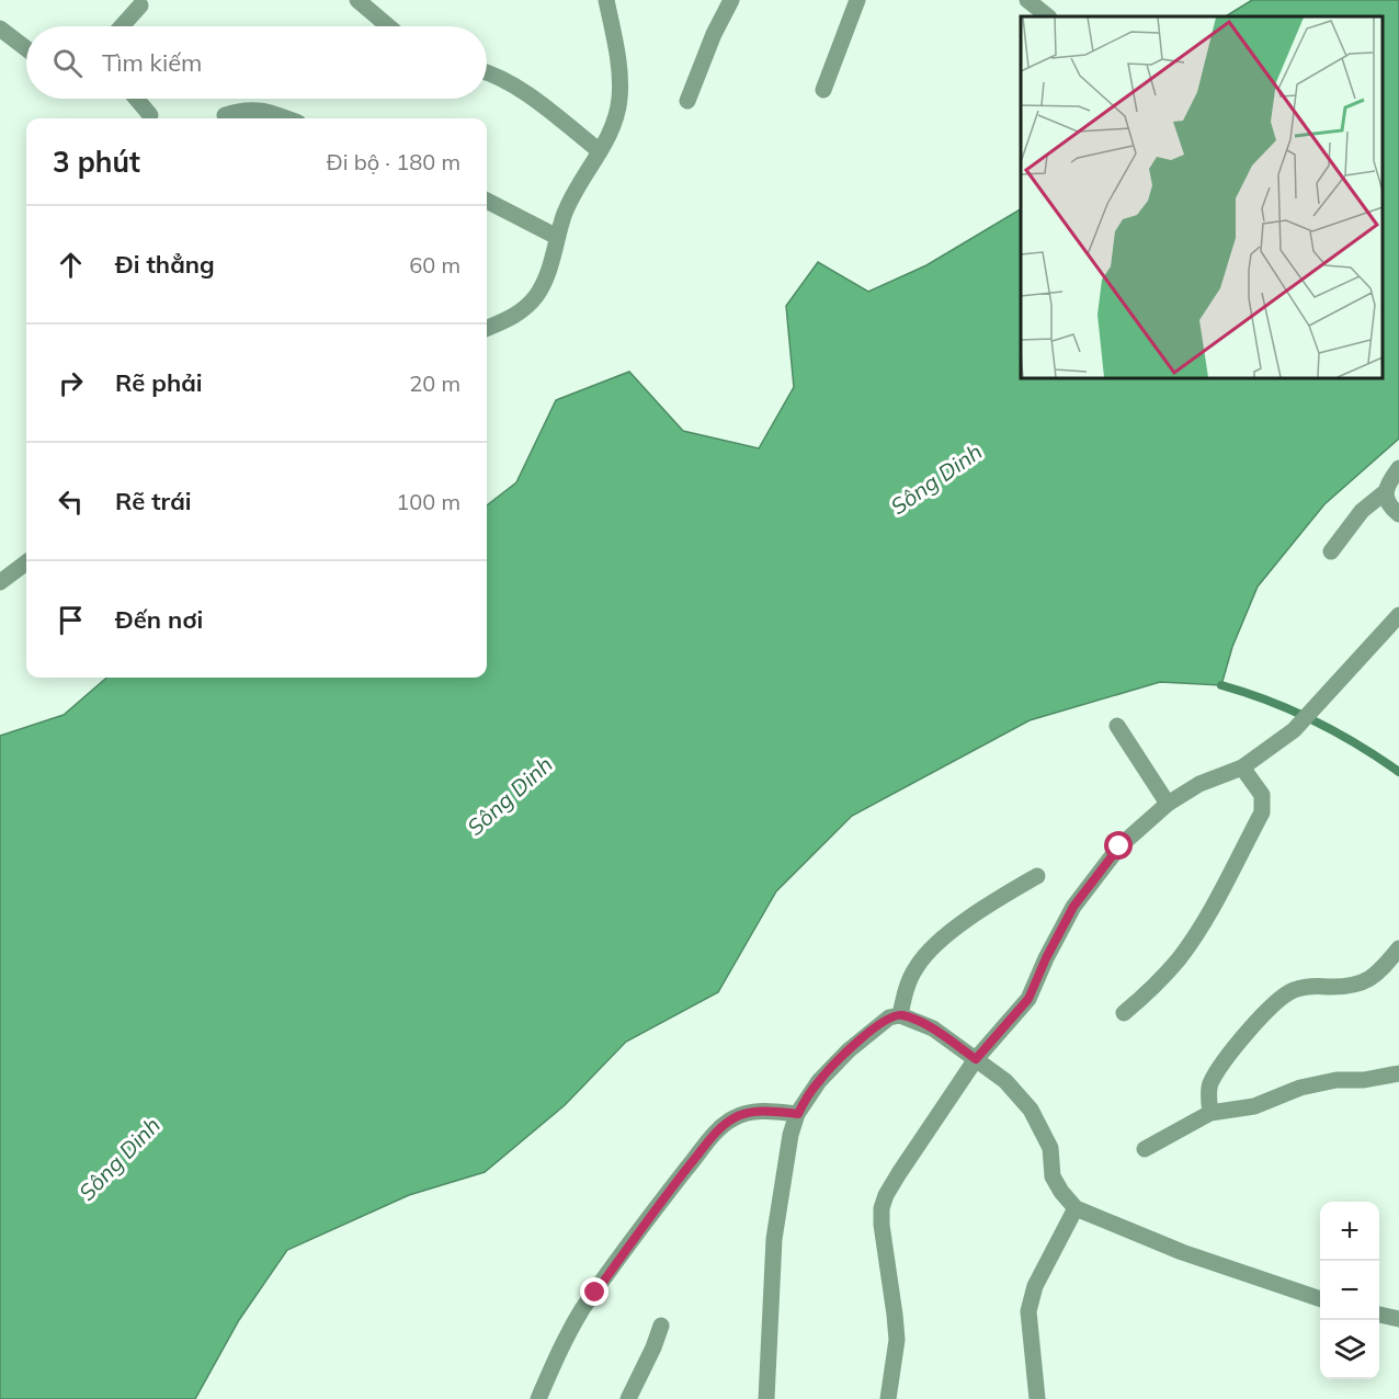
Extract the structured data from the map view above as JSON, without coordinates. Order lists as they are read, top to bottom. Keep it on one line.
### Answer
{"water":["Sông Dinh"],"page":{"search":"Tìm kiếm","heading":["3 phút","Đi bộ · 180 m"],"list":[["Đi thẳng","60 m"],["Rẽ phải","20 m"],["Rẽ trái","100 m"],"Đến nơi"],"map_buttons":["+","−"]}}
